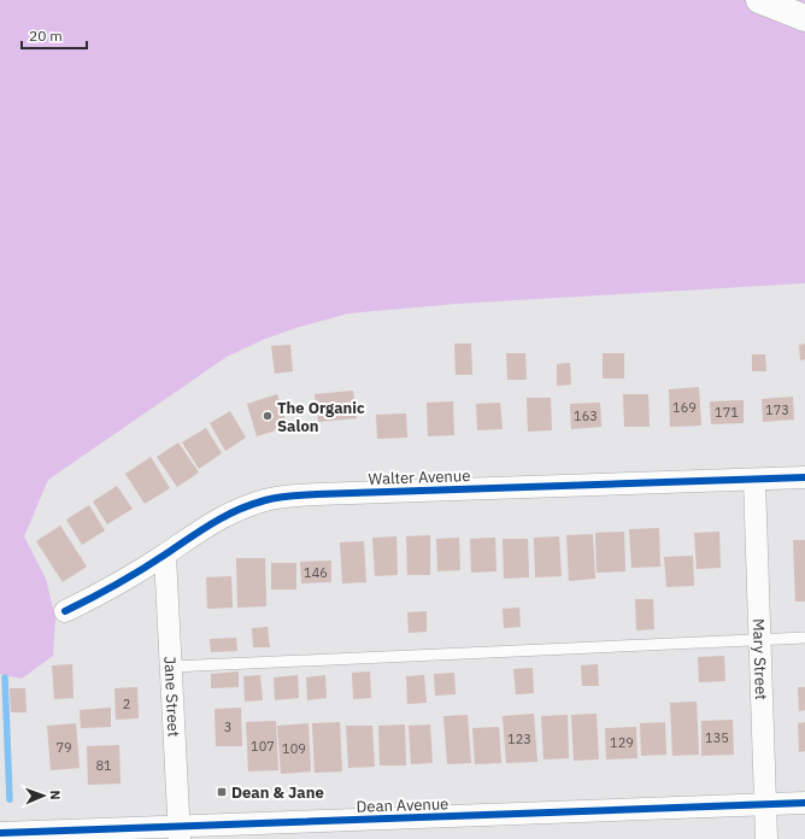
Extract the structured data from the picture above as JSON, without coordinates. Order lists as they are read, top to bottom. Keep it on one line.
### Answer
{"streets":{"street":["Walter Avenue","Mary Street","Jane Street","Dean Avenue"]},"crossings":[["Walter Avenue","Mary Street"],["Walter Avenue","Jane Street"],["Mary Street","Dean Avenue"],["Jane Street","Dean Avenue"]],"places":{"other":["The Organic Salon"],"transit":["Dean & Jane"]},"house_numbers":["169","173","171","163","146","2","3","135","123","129","107","79","109","81"],"scale_bar":"20 m","north":"right"}
